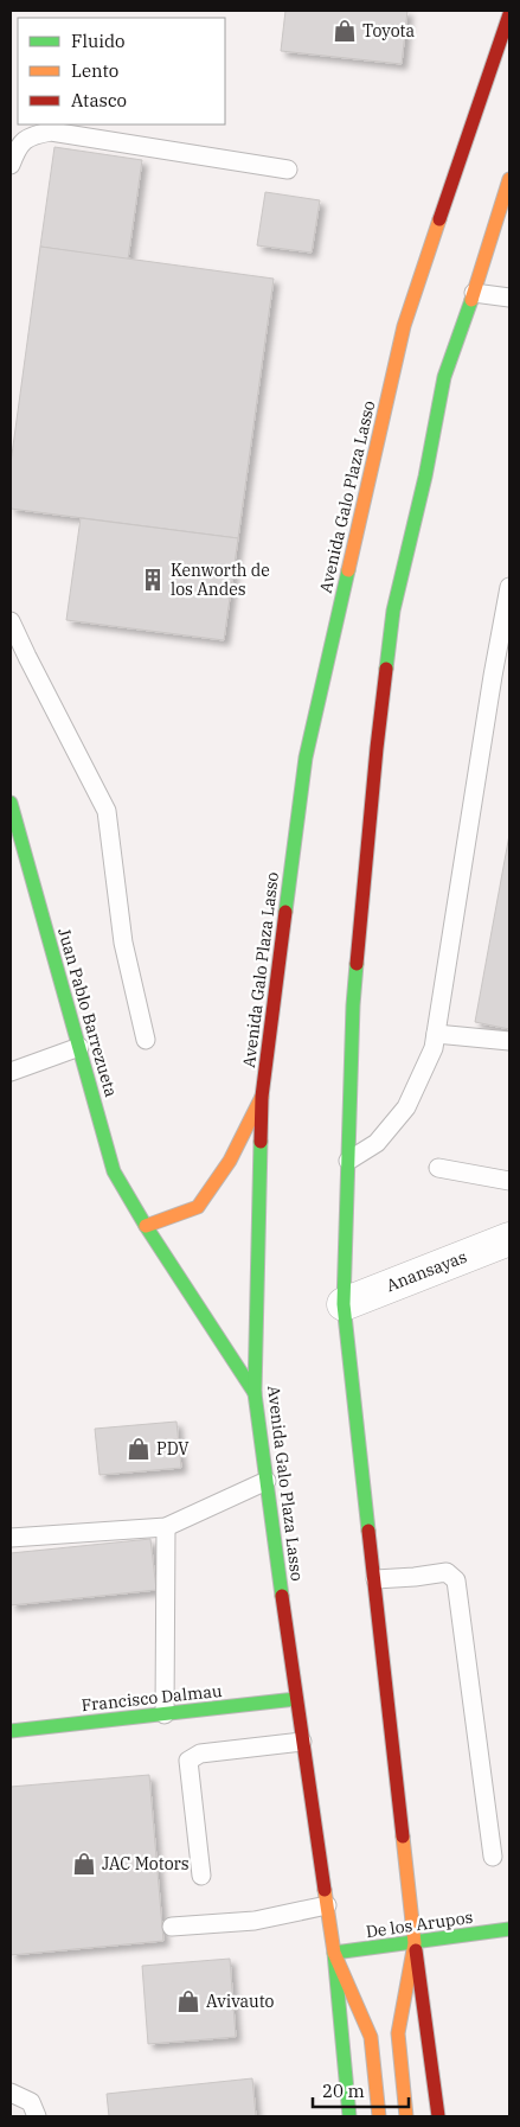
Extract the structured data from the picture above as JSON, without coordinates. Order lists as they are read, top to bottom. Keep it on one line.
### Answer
{"streets":{"main road":["Avenida Galo Plaza Lasso","Juan Pablo Barrezueta","Francisco Dalmau","De los Arupos"],"street":["Anansayas"]},"crossings":[["Avenida Galo Plaza Lasso","Juan Pablo Barrezueta"],["Avenida Galo Plaza Lasso","Francisco Dalmau"],["Avenida Galo Plaza Lasso","De los Arupos"]],"places":{"shop":["Toyota","PDV","JAC Motors","Avivauto"],"building":["Kenworth de los Andes"]},"legend":["Fluido","Lento","Atasco"],"scale_bar":"20 m"}
